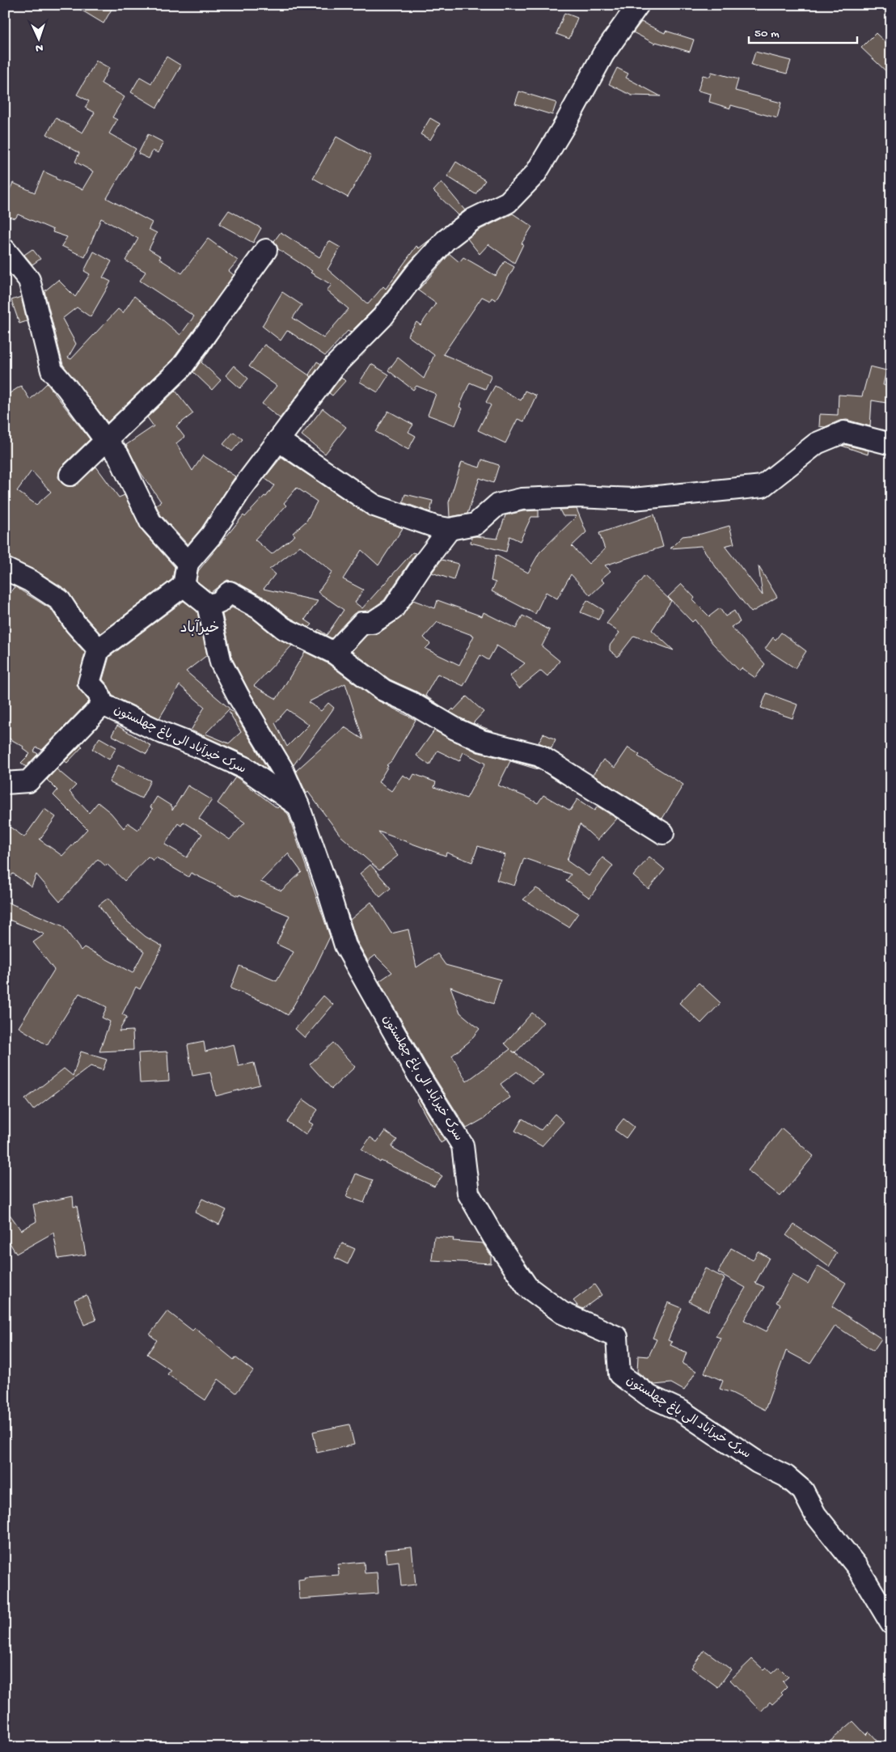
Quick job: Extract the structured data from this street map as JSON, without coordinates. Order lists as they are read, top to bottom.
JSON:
{
  "streets": {
    "street": ["سرک خیرآباد الی باغ چهلستون"]
  },
  "districts": ["خیرآباد"],
  "scale_bar": "50 m",
  "north": "bottom"
}
